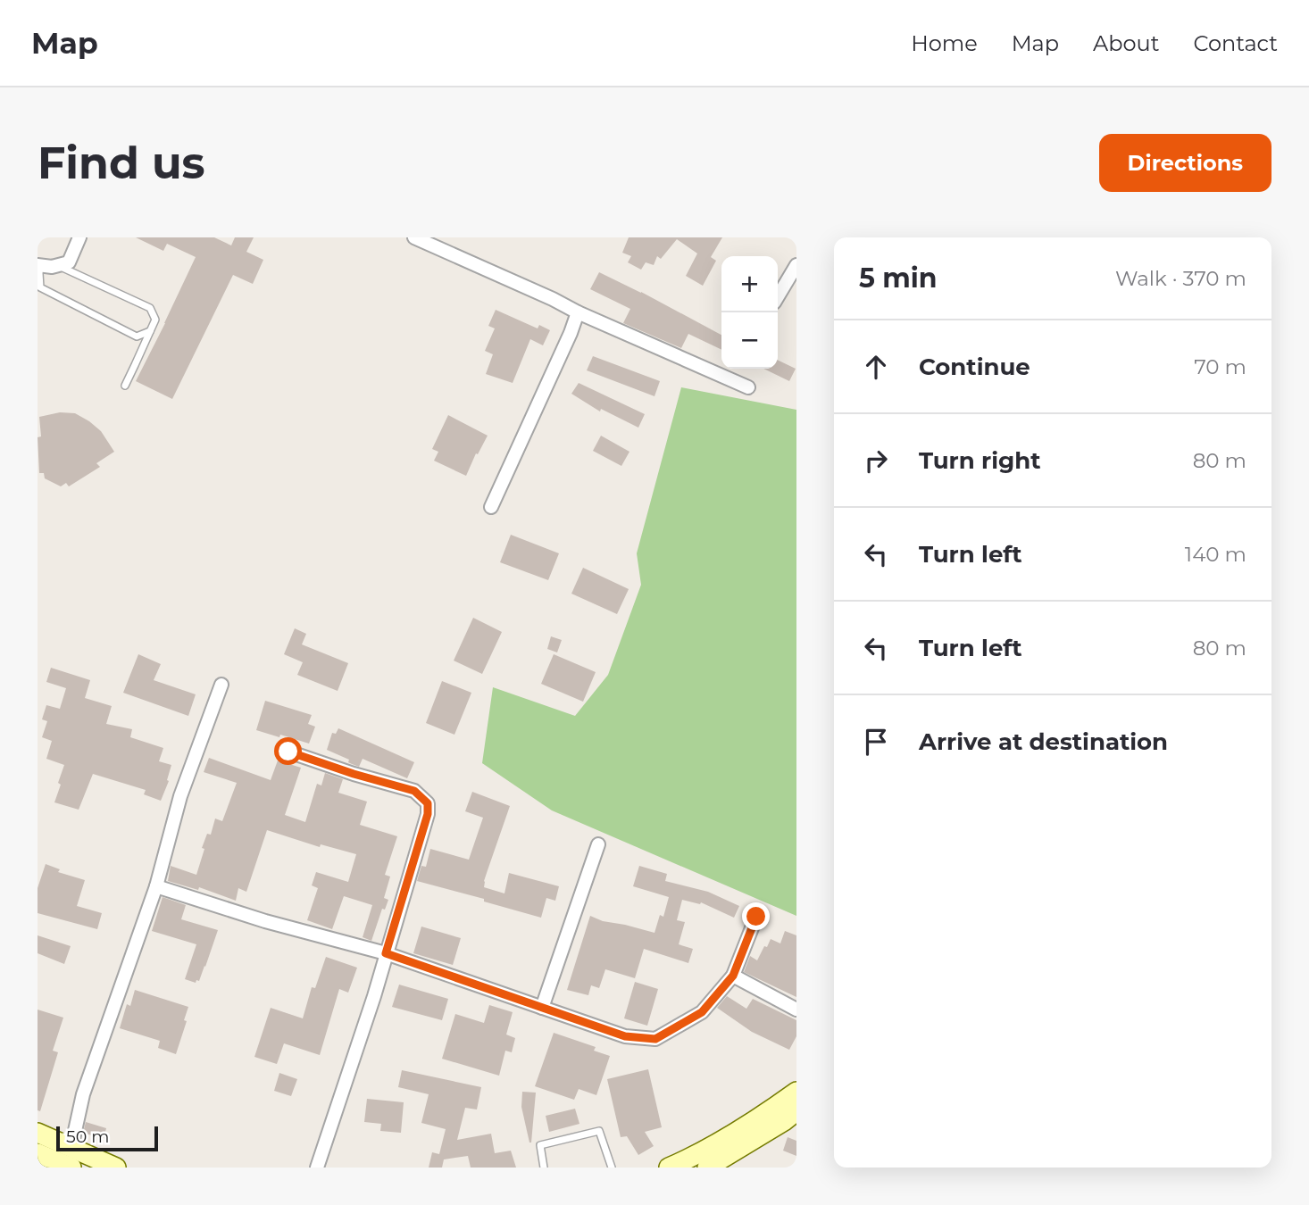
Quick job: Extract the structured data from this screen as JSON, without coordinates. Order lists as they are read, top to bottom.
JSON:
{
  "scale_bar": "50 m",
  "page": {
    "header": "Map",
    "nav": [
      "Home",
      "Map",
      "About",
      "Contact"
    ],
    "buttons": "Directions",
    "title": "Find us",
    "heading": ["5 min", "Walk · 370 m"],
    "map_buttons": ["+", "−"],
    "list": [
      ["Continue", "70 m"],
      ["Turn right", "80 m"],
      ["Turn left", "140 m"],
      ["Turn left", "80 m"],
      "Arrive at destination"
    ],
    "scale": "50 m"
  }
}
